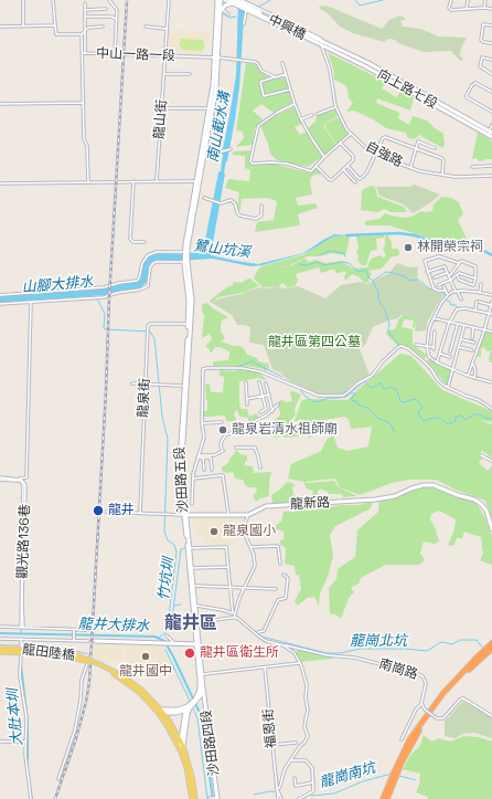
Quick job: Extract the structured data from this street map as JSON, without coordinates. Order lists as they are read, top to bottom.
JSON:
{
  "streets": {
    "main road": ["龍田陸橋"],
    "street": [
      "中興橋",
      "中山一路一段",
      "向上路七段",
      "龍山街",
      "自強路",
      "龍泉街",
      "沙田路五段",
      "龍新路",
      "觀光路136巷",
      "南崗路",
      "福恩街",
      "沙田路四段"
    ]
  },
  "crossings": [
    ["中興橋", "向上路七段"],
    ["中興橋", "自強路"],
    ["中山一路一段", "龍山街"],
    ["向上路七段", "自強路"],
    ["龍泉街", "龍新路"],
    ["沙田路五段", "龍新路"],
    ["沙田路五段", "沙田路四段"]
  ],
  "districts": ["龍井區"],
  "water": [
    "南山截水溝",
    "鷺山坑溪",
    "山腳大排水",
    "竹坑圳",
    "龍井大排水",
    "龍崗北坑",
    "大肚本圳",
    "龍崗南坑"
  ],
  "parks": ["龍井區第四公墓"],
  "places": [
    "林開榮宗祠",
    "龍泉岩清水祖師廟",
    "龍井",
    "龍泉國小",
    "龍井區衛生所",
    "龍井國中"
  ]
}
